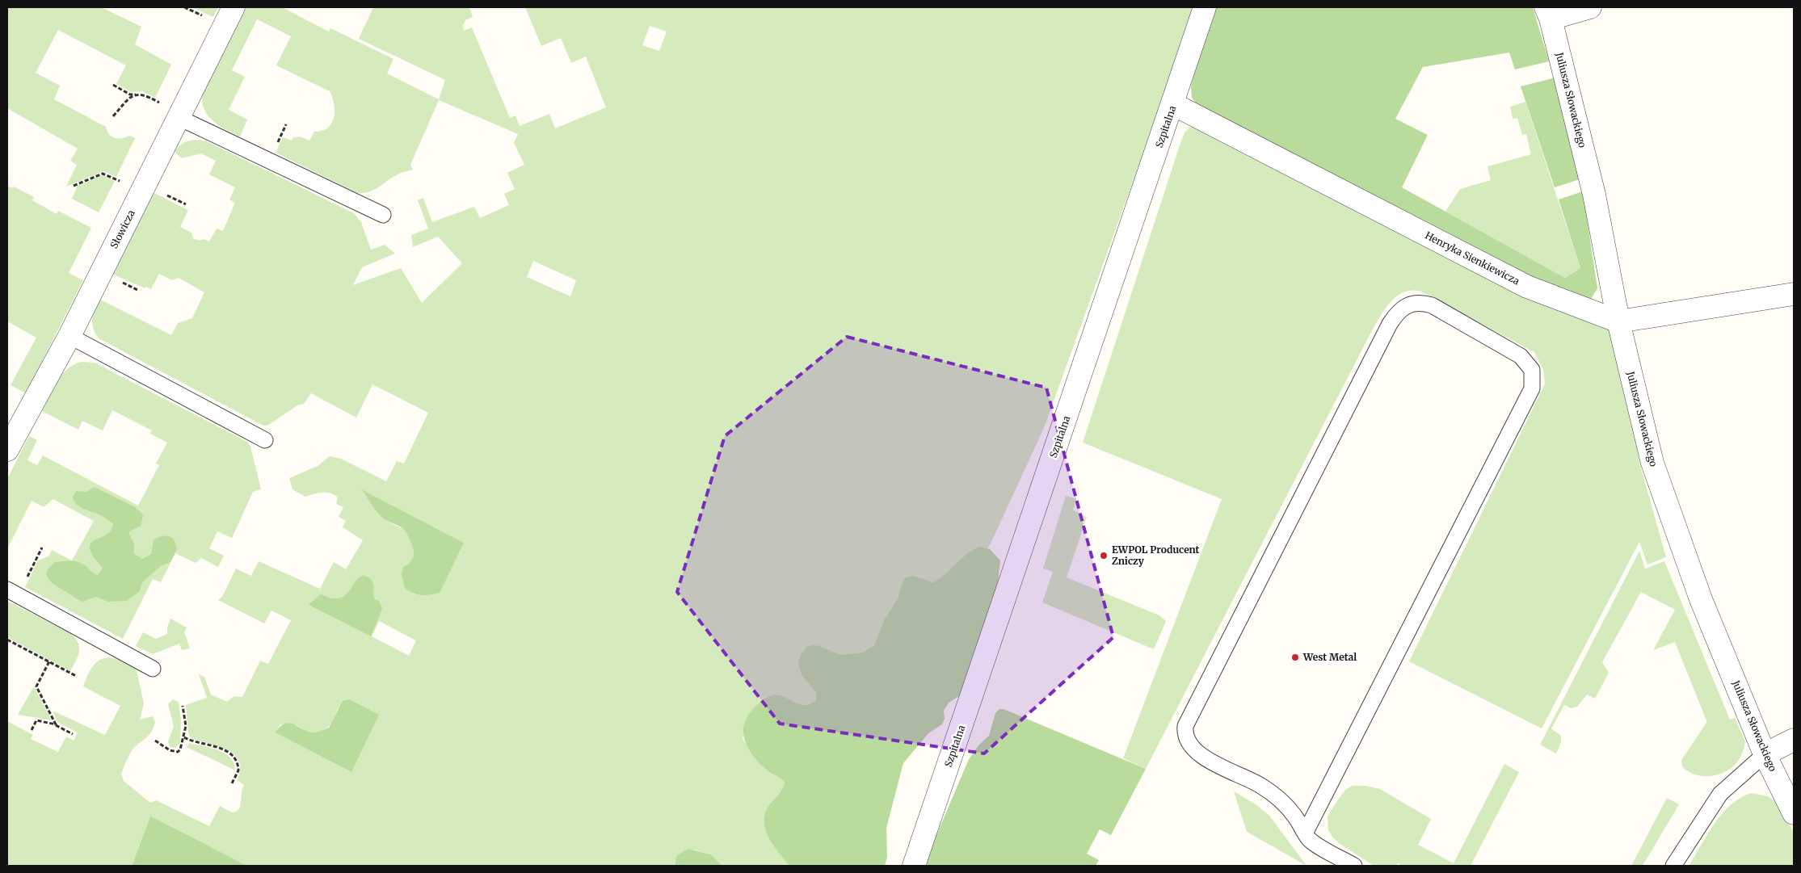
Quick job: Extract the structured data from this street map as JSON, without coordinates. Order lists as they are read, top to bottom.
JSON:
{
  "streets": {
    "street": [
      "Juliusza Słowackiego",
      "Szpitalna",
      "Słowicza",
      "Henryka Sienkiewicza"
    ]
  },
  "crossings": [
    ["Juliusza Słowackiego", "Henryka Sienkiewicza"],
    ["Szpitalna", "Henryka Sienkiewicza"]
  ],
  "places": ["EWPOL Producent Zniczy", "West Metal"]
}
